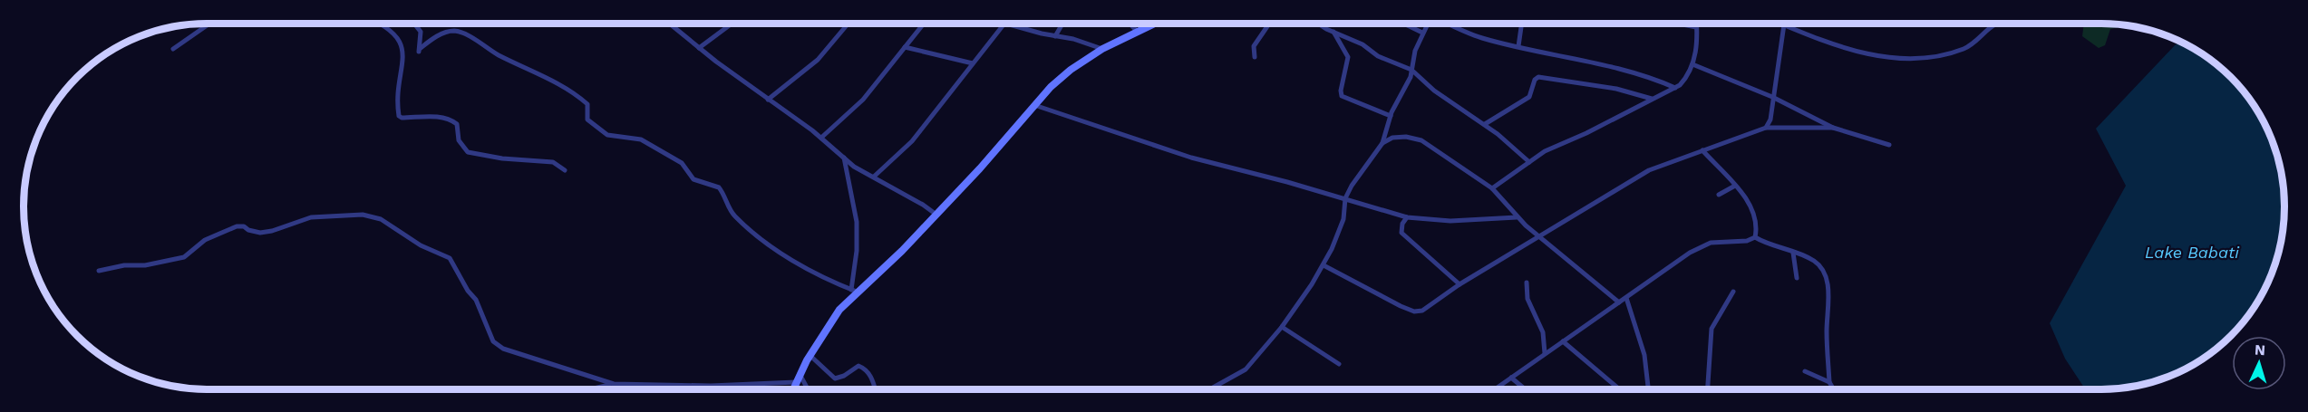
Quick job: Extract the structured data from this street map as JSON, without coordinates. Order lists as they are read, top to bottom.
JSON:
{
  "water": ["Lake Babati"],
  "north": "top"
}
